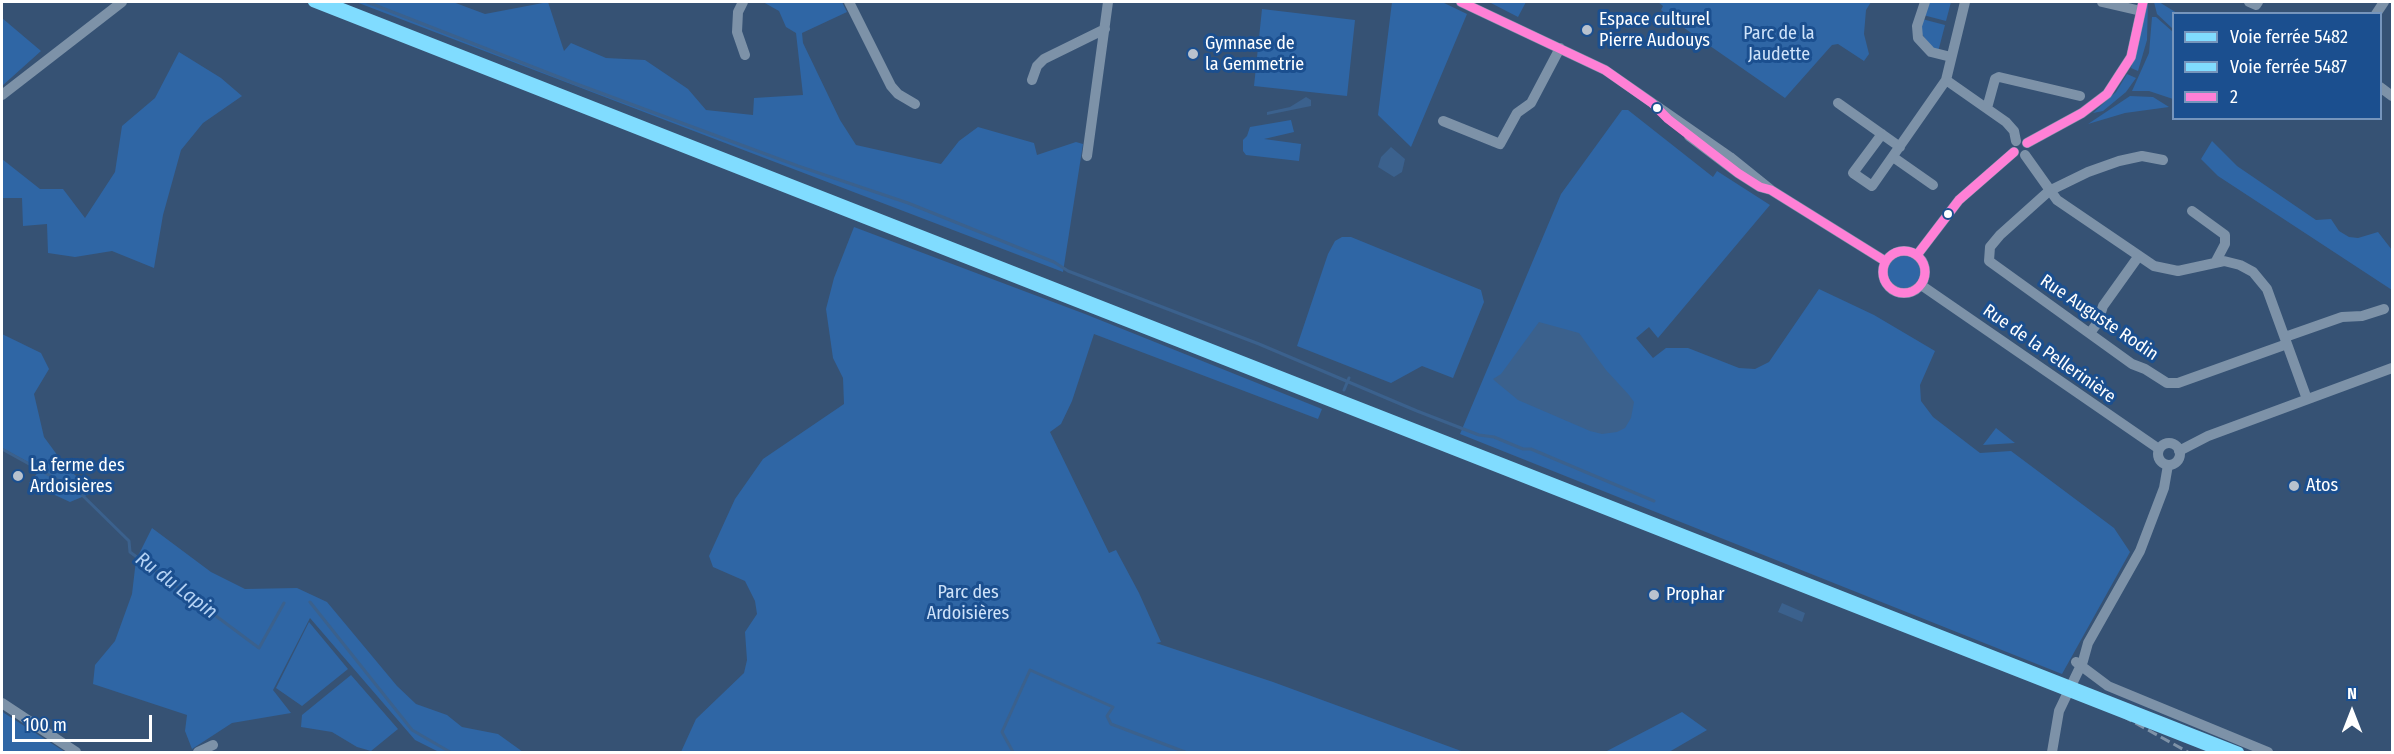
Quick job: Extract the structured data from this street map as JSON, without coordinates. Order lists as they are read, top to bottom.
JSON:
{
  "streets": {
    "street": ["Rue Auguste Rodin", "Rue de la Pellerinière"]
  },
  "water": ["Ru du Lapin"],
  "parks": ["Parc de la Jaudette", "Parc des Ardoisières"],
  "places": [
    "Espace culturel Pierre Audouys",
    "Gymnase de la Gemmetrie",
    "La ferme des Ardoisières",
    "Atos",
    "Prophar"
  ],
  "lines": ["rail line 5482", "rail line 5487", "transit line 2"],
  "legend": ["Voie ferrée 5482", "Voie ferrée 5487", "2"],
  "scale_bar": "100 m",
  "north": "top"
}
